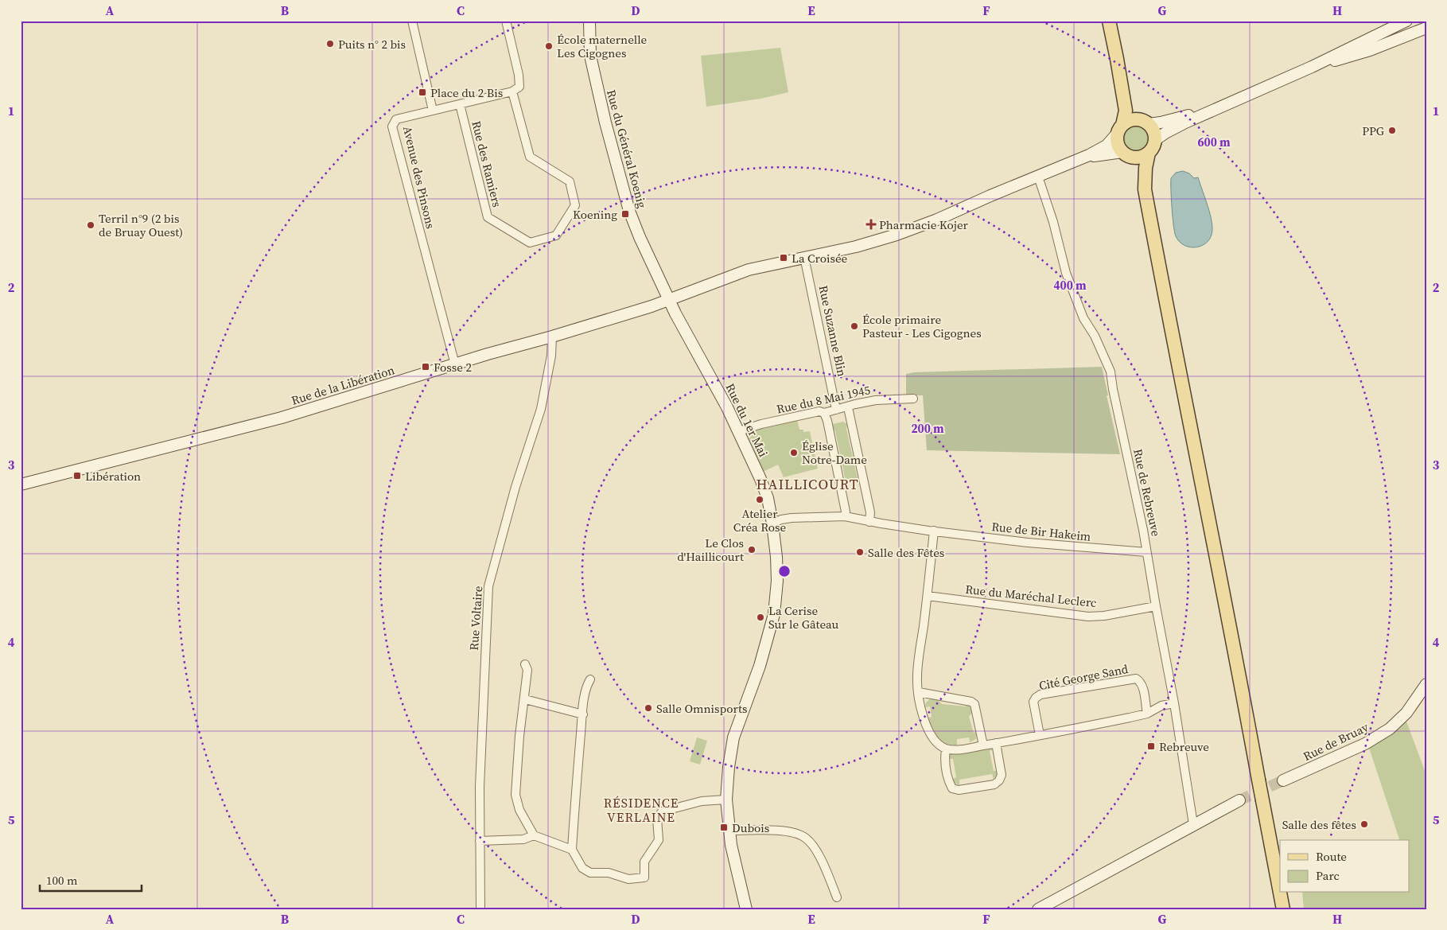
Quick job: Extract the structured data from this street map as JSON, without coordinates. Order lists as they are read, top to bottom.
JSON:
{
  "streets": {
    "main road": [
      "Rue du Général Koenig",
      "Rue de la Libération",
      "Rue du 1er Mai",
      "Rue de Bruay"
    ],
    "street": [
      "Rue des Ramiers",
      "Avenue des Pinsons",
      "Rue Suzanne Blin",
      "Rue du 8 Mai 1945",
      "Rue de Rebreuve",
      "Rue de Bir Hakeim",
      "Rue du Maréchal Leclerc",
      "Rue Voltaire",
      "Cité George Sand"
    ]
  },
  "crossings": [
    ["Rue du Général Koenig", "Rue de la Libération"],
    ["Rue du Général Koenig", "Rue du 1er Mai"],
    ["Rue des Ramiers", "Avenue des Pinsons"],
    ["Avenue des Pinsons", "Rue de la Libération"],
    ["Rue Suzanne Blin", "Rue de la Libération"],
    ["Rue Suzanne Blin", "Rue du 8 Mai 1945"],
    ["Rue de la Libération", "Rue du 1er Mai"],
    ["Rue de la Libération", "Rue de Rebreuve"],
    ["Rue de la Libération", "Rue Voltaire"],
    ["Rue du 8 Mai 1945", "Rue du 1er Mai"],
    ["Rue du 1er Mai", "Rue de Bir Hakeim"],
    ["Rue de Rebreuve", "Rue de Bir Hakeim"],
    ["Rue de Rebreuve", "Rue du Maréchal Leclerc"]
  ],
  "districts": ["HAILLICOURT", "RÉSIDENCE VERLAINE"],
  "places": {
    "other": [
      "Puits n° 2 bis",
      "École maternelle Les Cigognes",
      "PPG",
      "Terril n°9 (2 bis de Bruay Ouest)",
      "École primaire Pasteur - Les Cigognes",
      "Église Notre-Dame",
      "Atelier Créa Rose",
      "Le Clos d'Haillicourt",
      "Salle des Fêtes",
      "La Cerise Sur le Gâteau",
      "Salle Omnisports",
      "Salle des fêtes"
    ],
    "transit": [
      "Place du 2 Bis",
      "Koening",
      "La Croisée",
      "Fosse 2",
      "Libération",
      "Rebreuve",
      "Dubois"
    ],
    "health": ["Pharmacie Kojer"]
  },
  "legend": ["Route", "Parc"],
  "scale_bar": "100 m",
  "grid": {
    "columns": [
      "A",
      "B",
      "C",
      "D",
      "E",
      "F",
      "G",
      "H"
    ],
    "rows": [
      "1",
      "2",
      "3",
      "4",
      "5"
    ]
  },
  "rings": ["600 m", "400 m", "200 m"]
}
